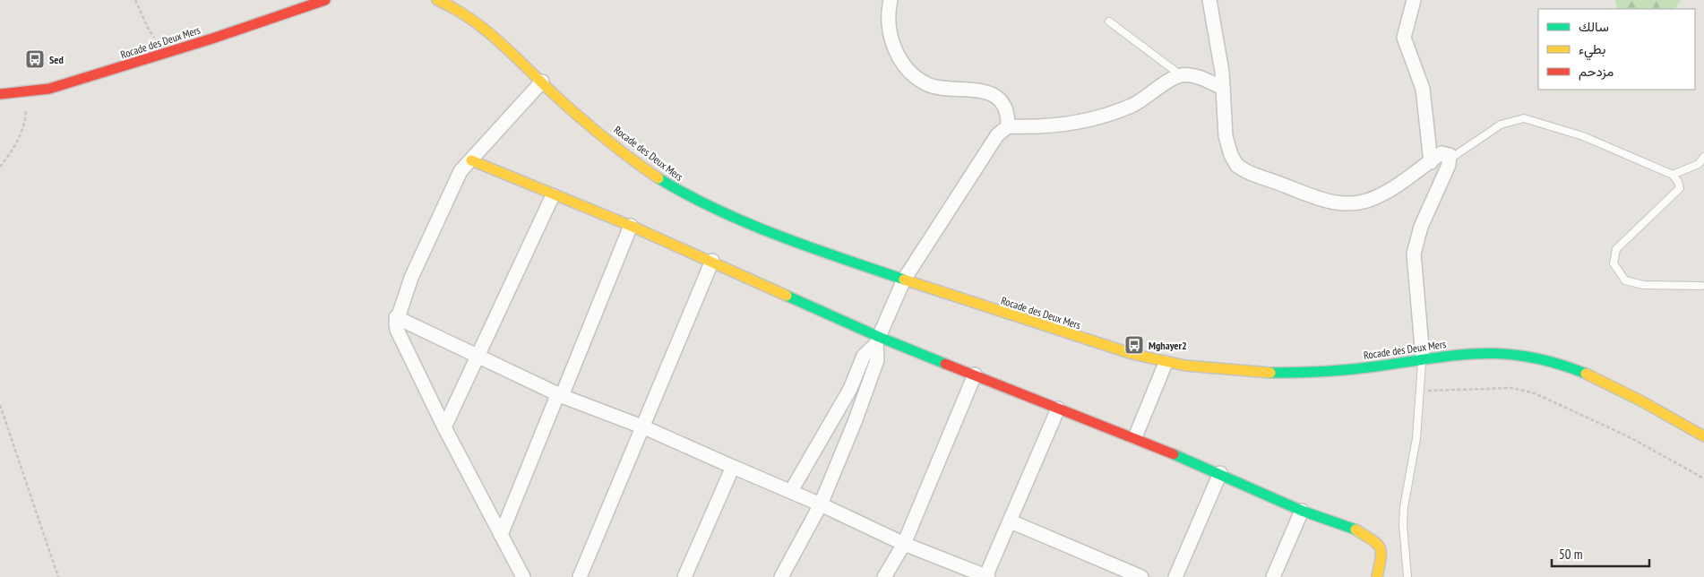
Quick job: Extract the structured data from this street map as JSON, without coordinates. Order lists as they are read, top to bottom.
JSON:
{
  "streets": {
    "main road": ["Rocade des Deux Mers"]
  },
  "places": {
    "bus stop": ["Sed", "Mghayer2"]
  },
  "legend": ["سالك", "بطيء", "مزدحم"],
  "scale_bar": "50 m"
}
